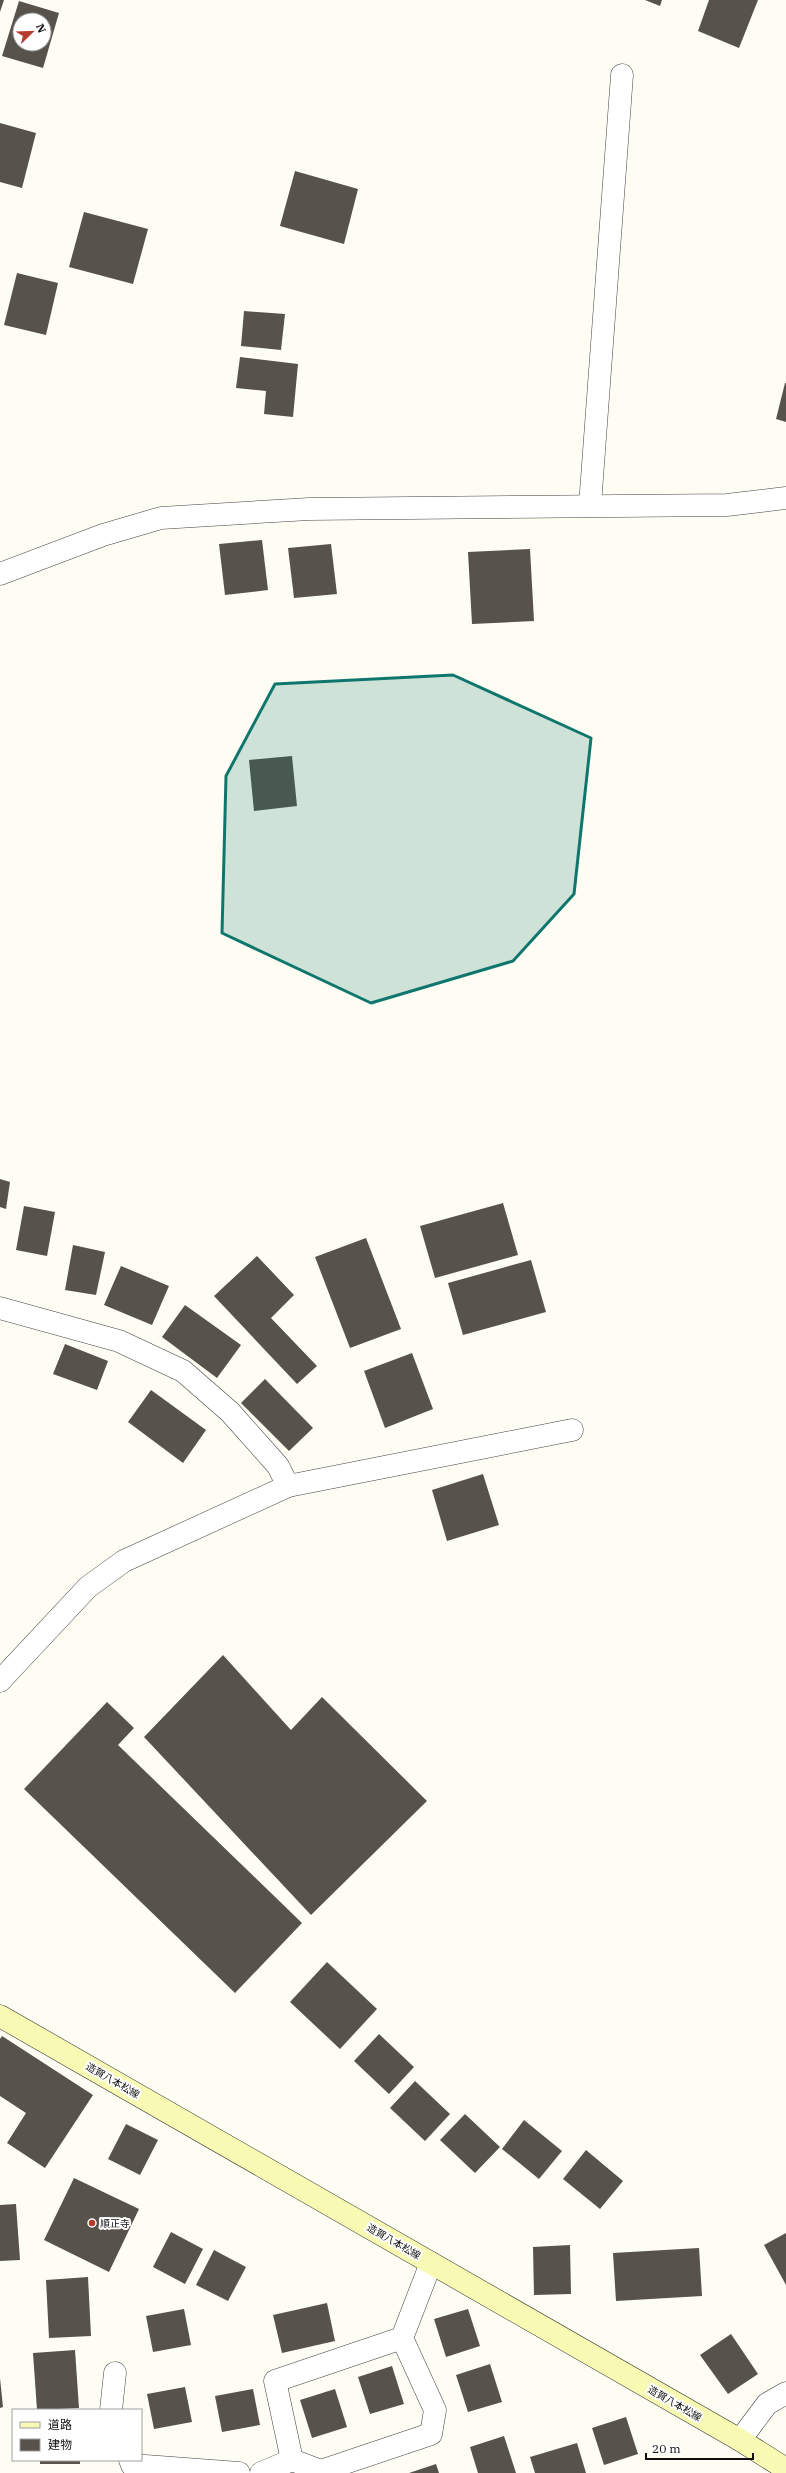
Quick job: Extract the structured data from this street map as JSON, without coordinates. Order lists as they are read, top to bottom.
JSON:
{
  "streets": {
    "main road": ["造賀八本松線"]
  },
  "places": ["順正寺"],
  "legend": ["道路", "建物"],
  "scale_bar": "20 m",
  "north": "top right"
}
